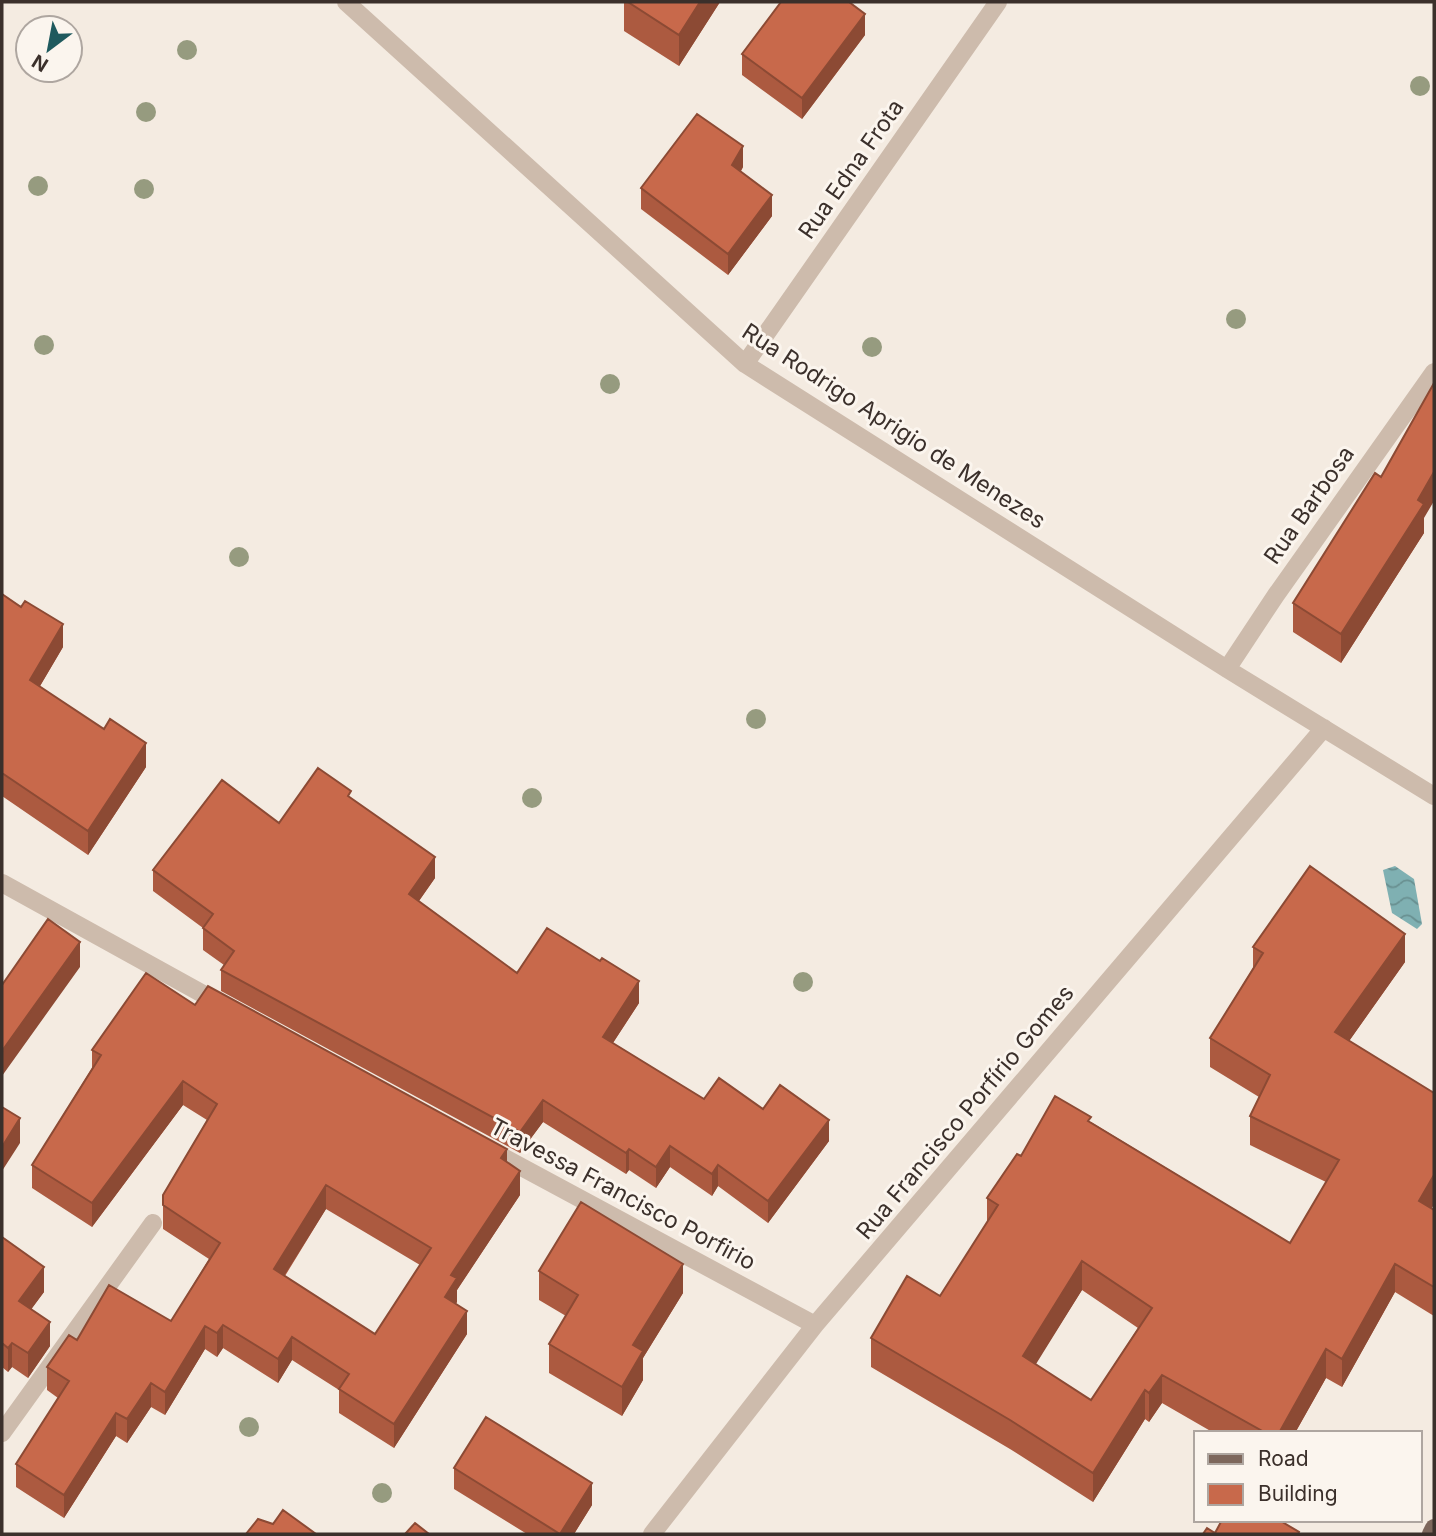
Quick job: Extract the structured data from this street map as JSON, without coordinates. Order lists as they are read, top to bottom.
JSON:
{
  "streets": {
    "street": [
      "Rua Edna Frota",
      "Rua Rodrigo Aprigio de Menezes",
      "Rua Barbosa",
      "Rua Francisco Porfírio Gomes",
      "Travessa Francisco Porfirio"
    ]
  },
  "crossings": [
    ["Rua Edna Frota", "Rua Rodrigo Aprigio de Menezes"],
    ["Rua Rodrigo Aprigio de Menezes", "Rua Barbosa"],
    ["Rua Rodrigo Aprigio de Menezes", "Rua Francisco Porfírio Gomes"],
    ["Rua Francisco Porfírio Gomes", "Travessa Francisco Porfirio"]
  ],
  "legend": ["Road", "Building"],
  "north": "bottom left"
}
